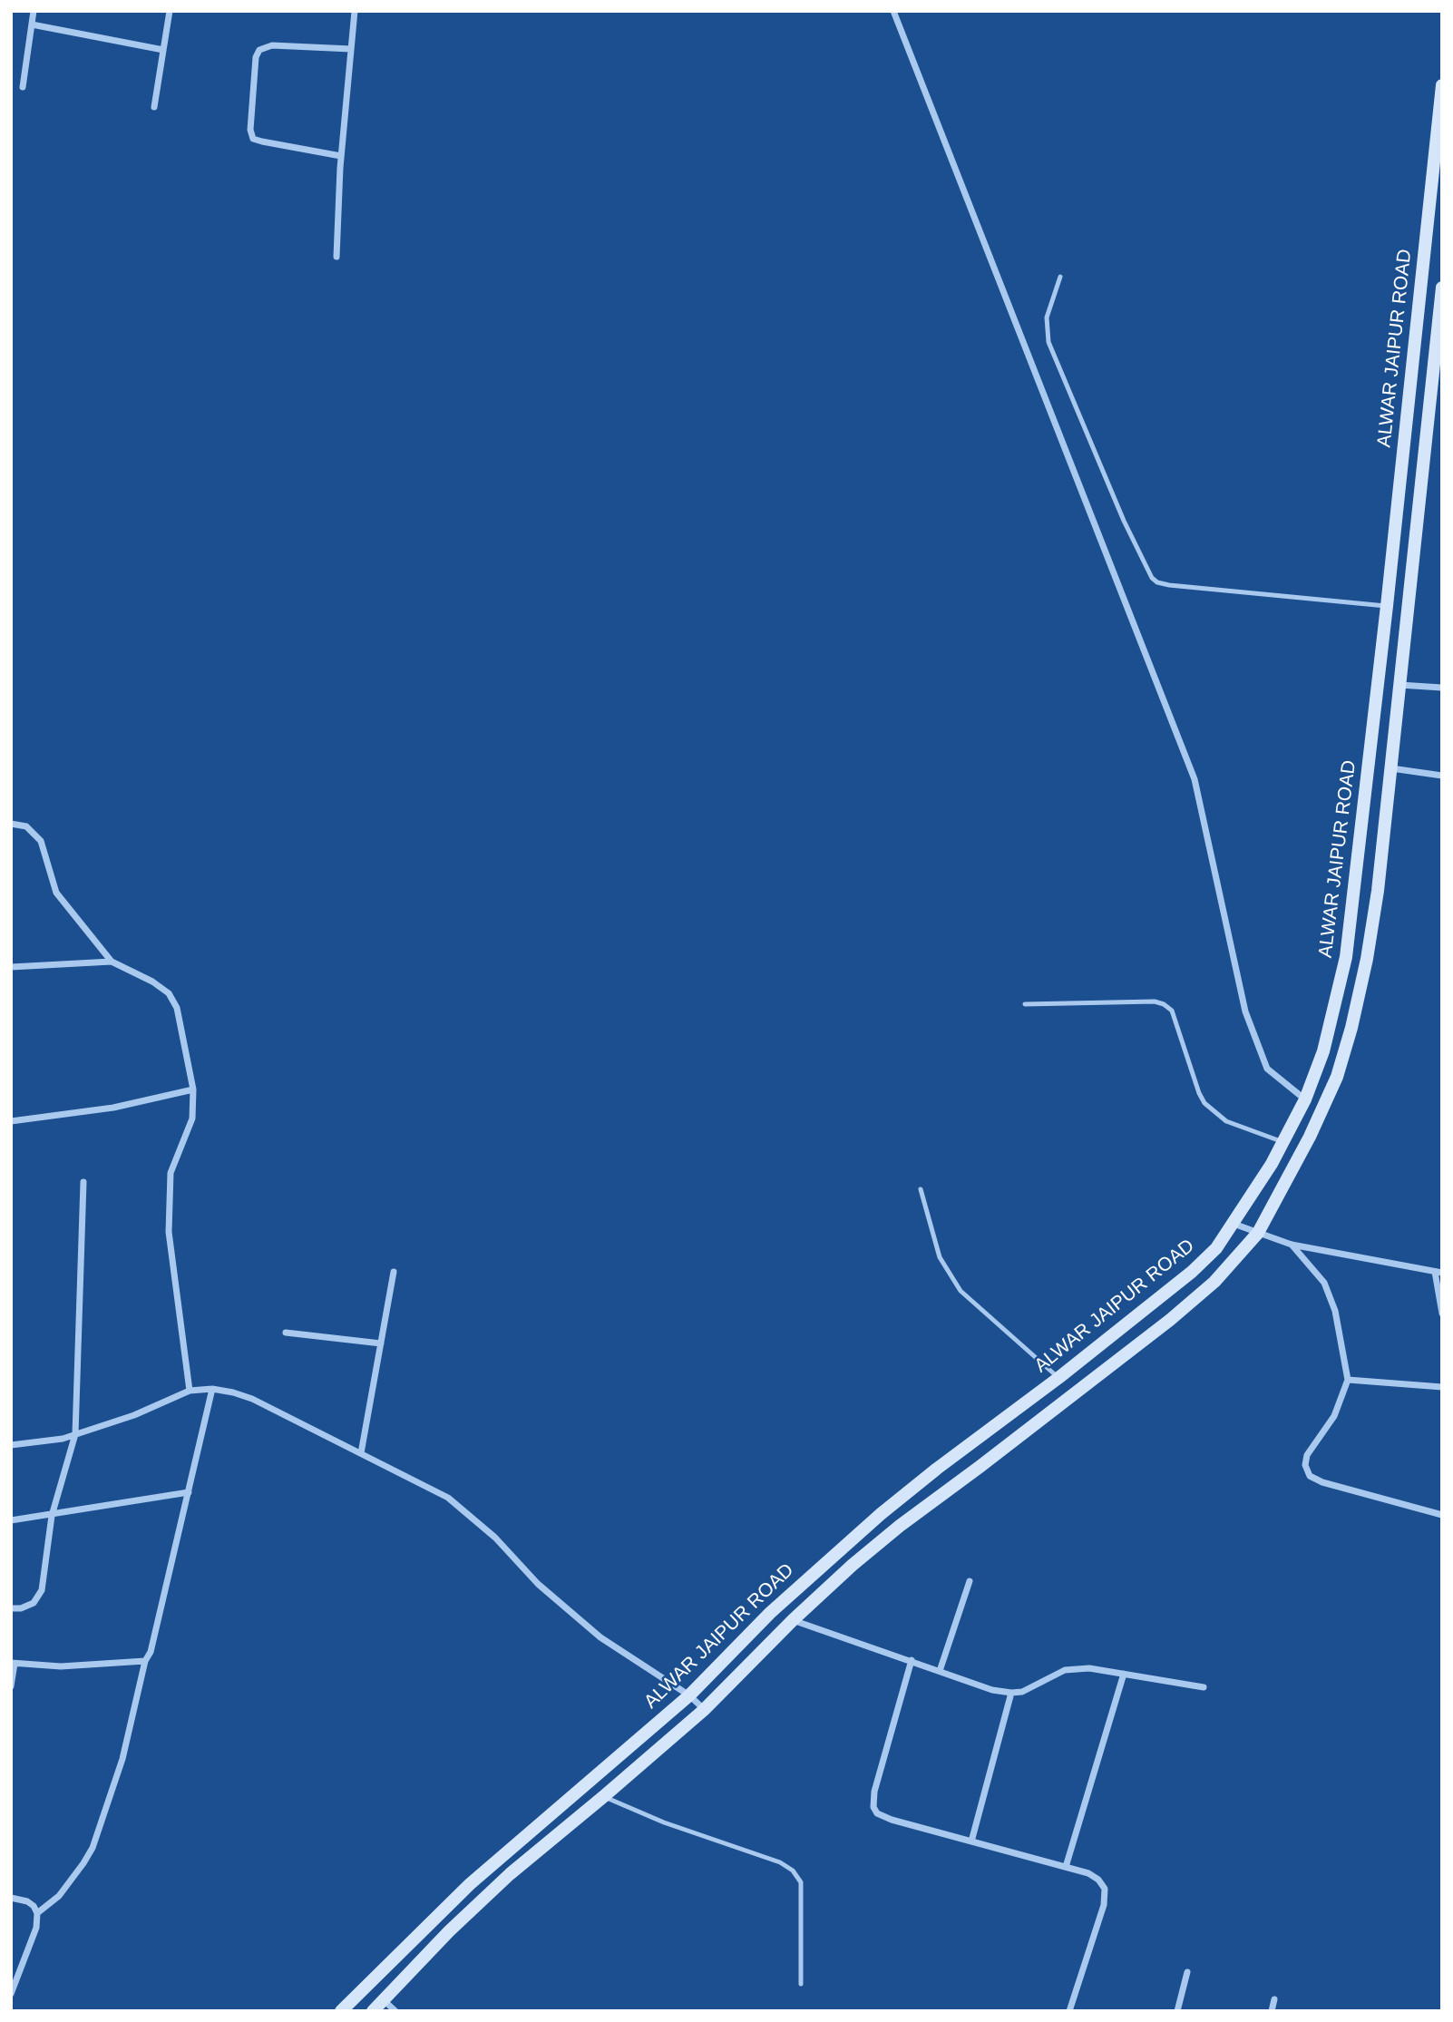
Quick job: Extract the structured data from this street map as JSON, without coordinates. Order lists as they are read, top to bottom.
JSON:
{
  "streets": {
    "main road": ["ALWAR JAIPUR ROAD"]
  }
}
